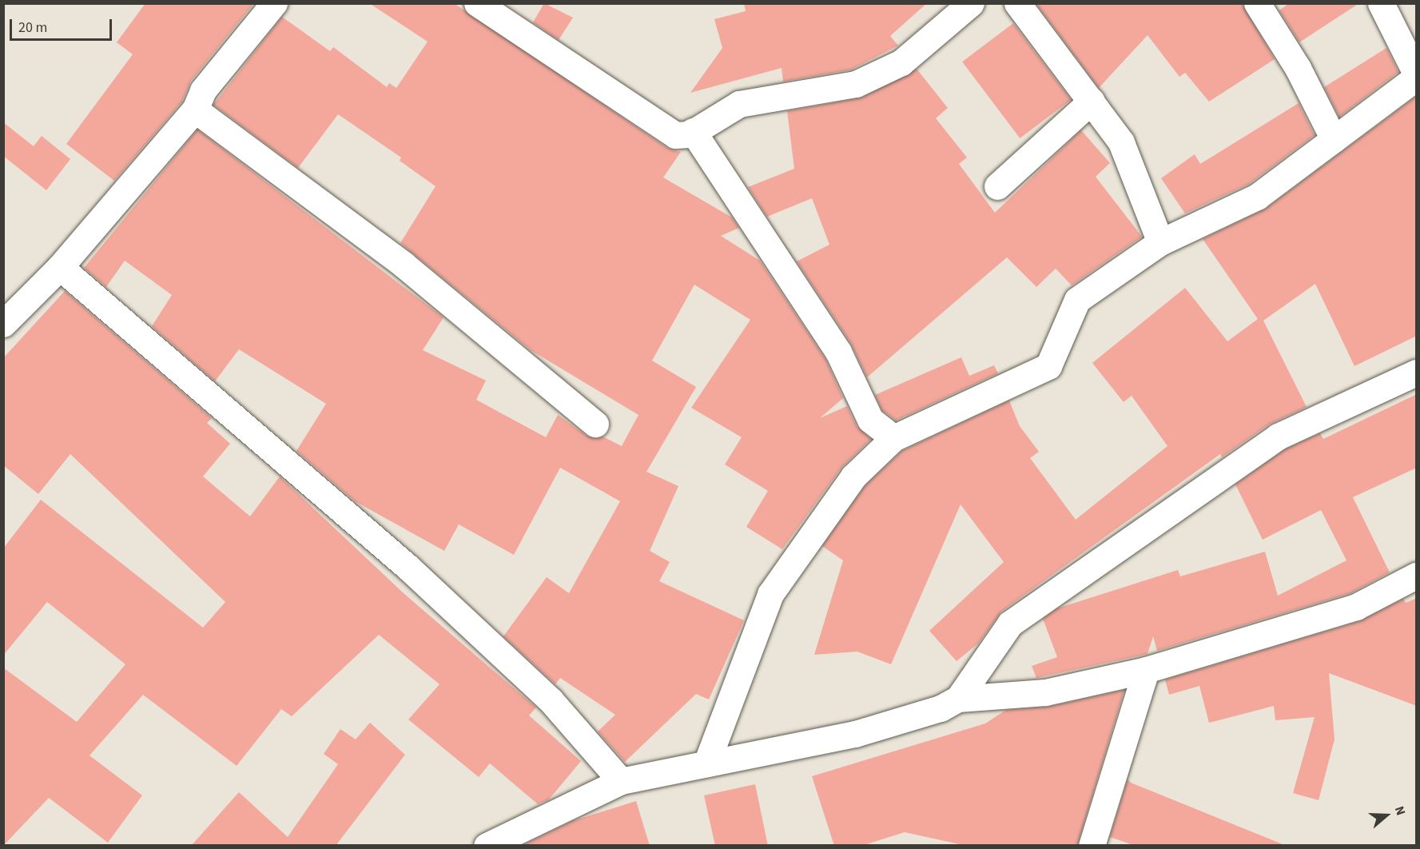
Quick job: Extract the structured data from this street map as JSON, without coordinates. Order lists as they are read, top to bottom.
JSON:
{
  "scale_bar": "20 m",
  "north": "right"
}
